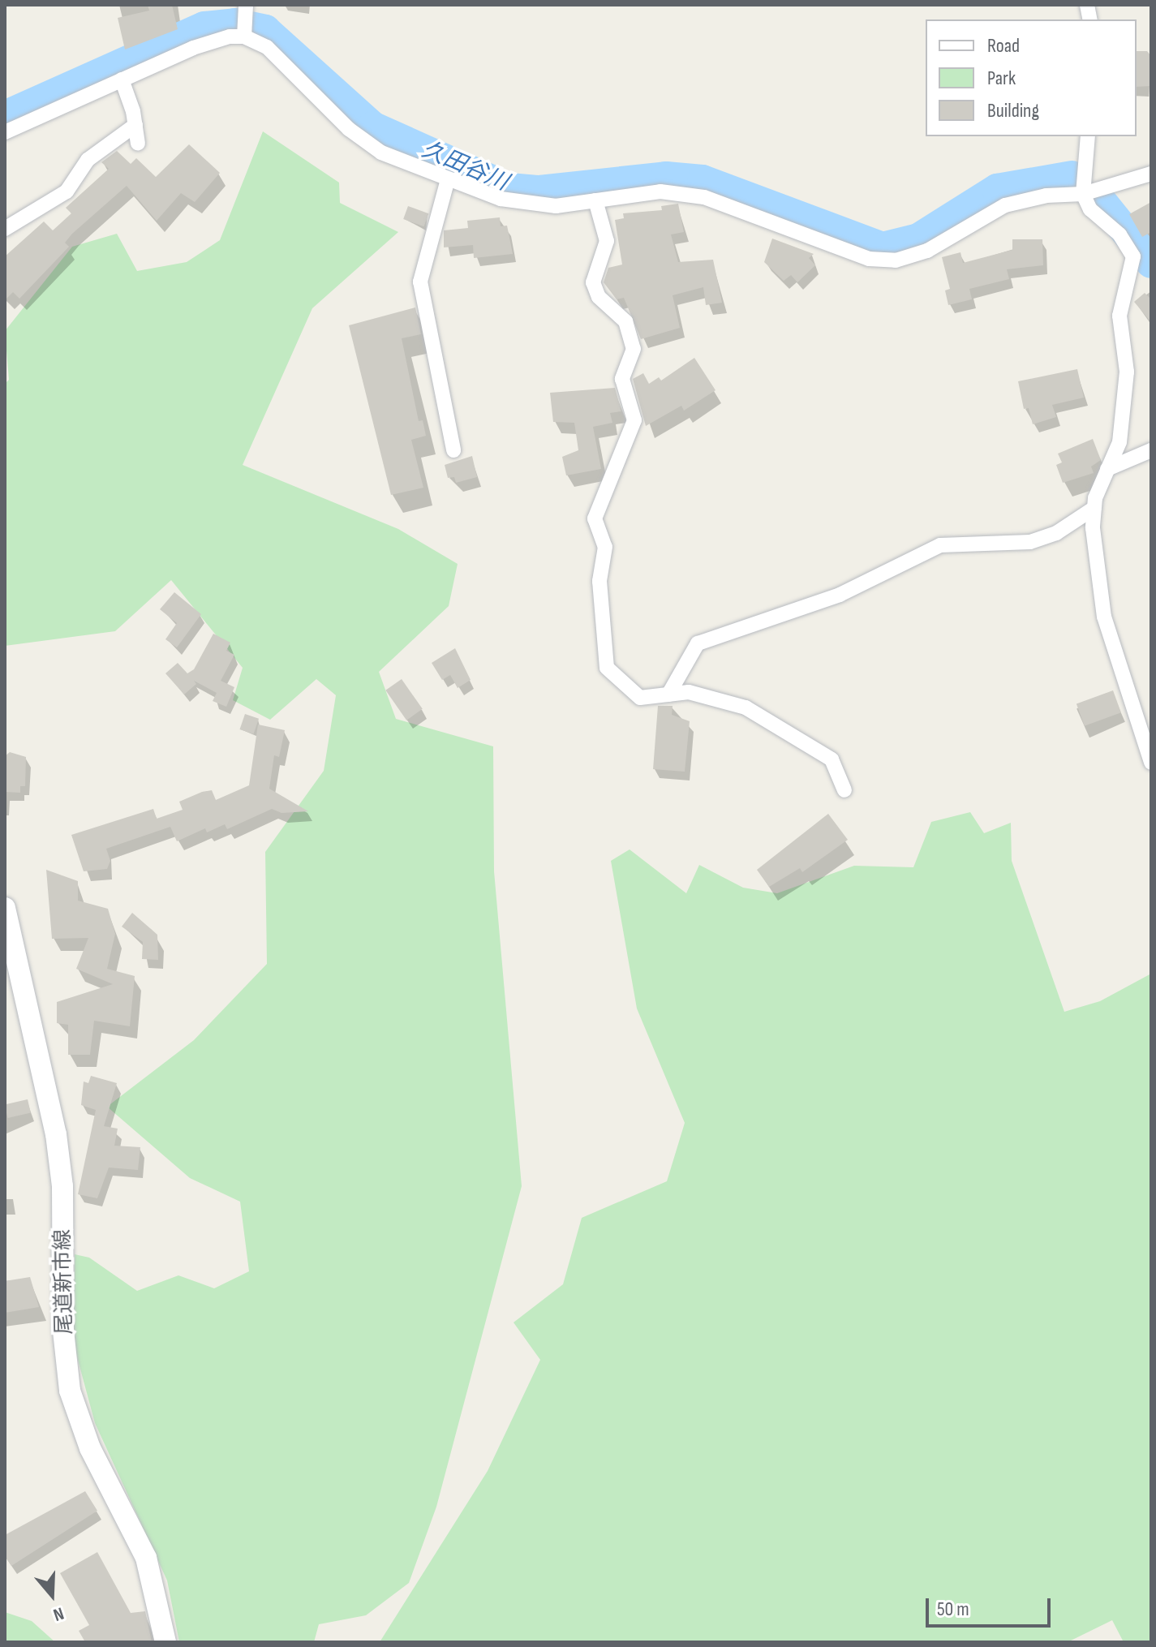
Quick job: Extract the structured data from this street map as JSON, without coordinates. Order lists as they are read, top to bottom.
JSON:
{
  "streets": {
    "main road": ["尾道新市線"]
  },
  "water": ["久田谷川"],
  "legend": ["Road", "Park", "Building"],
  "scale_bar": "50 m",
  "north": "bottom"
}
